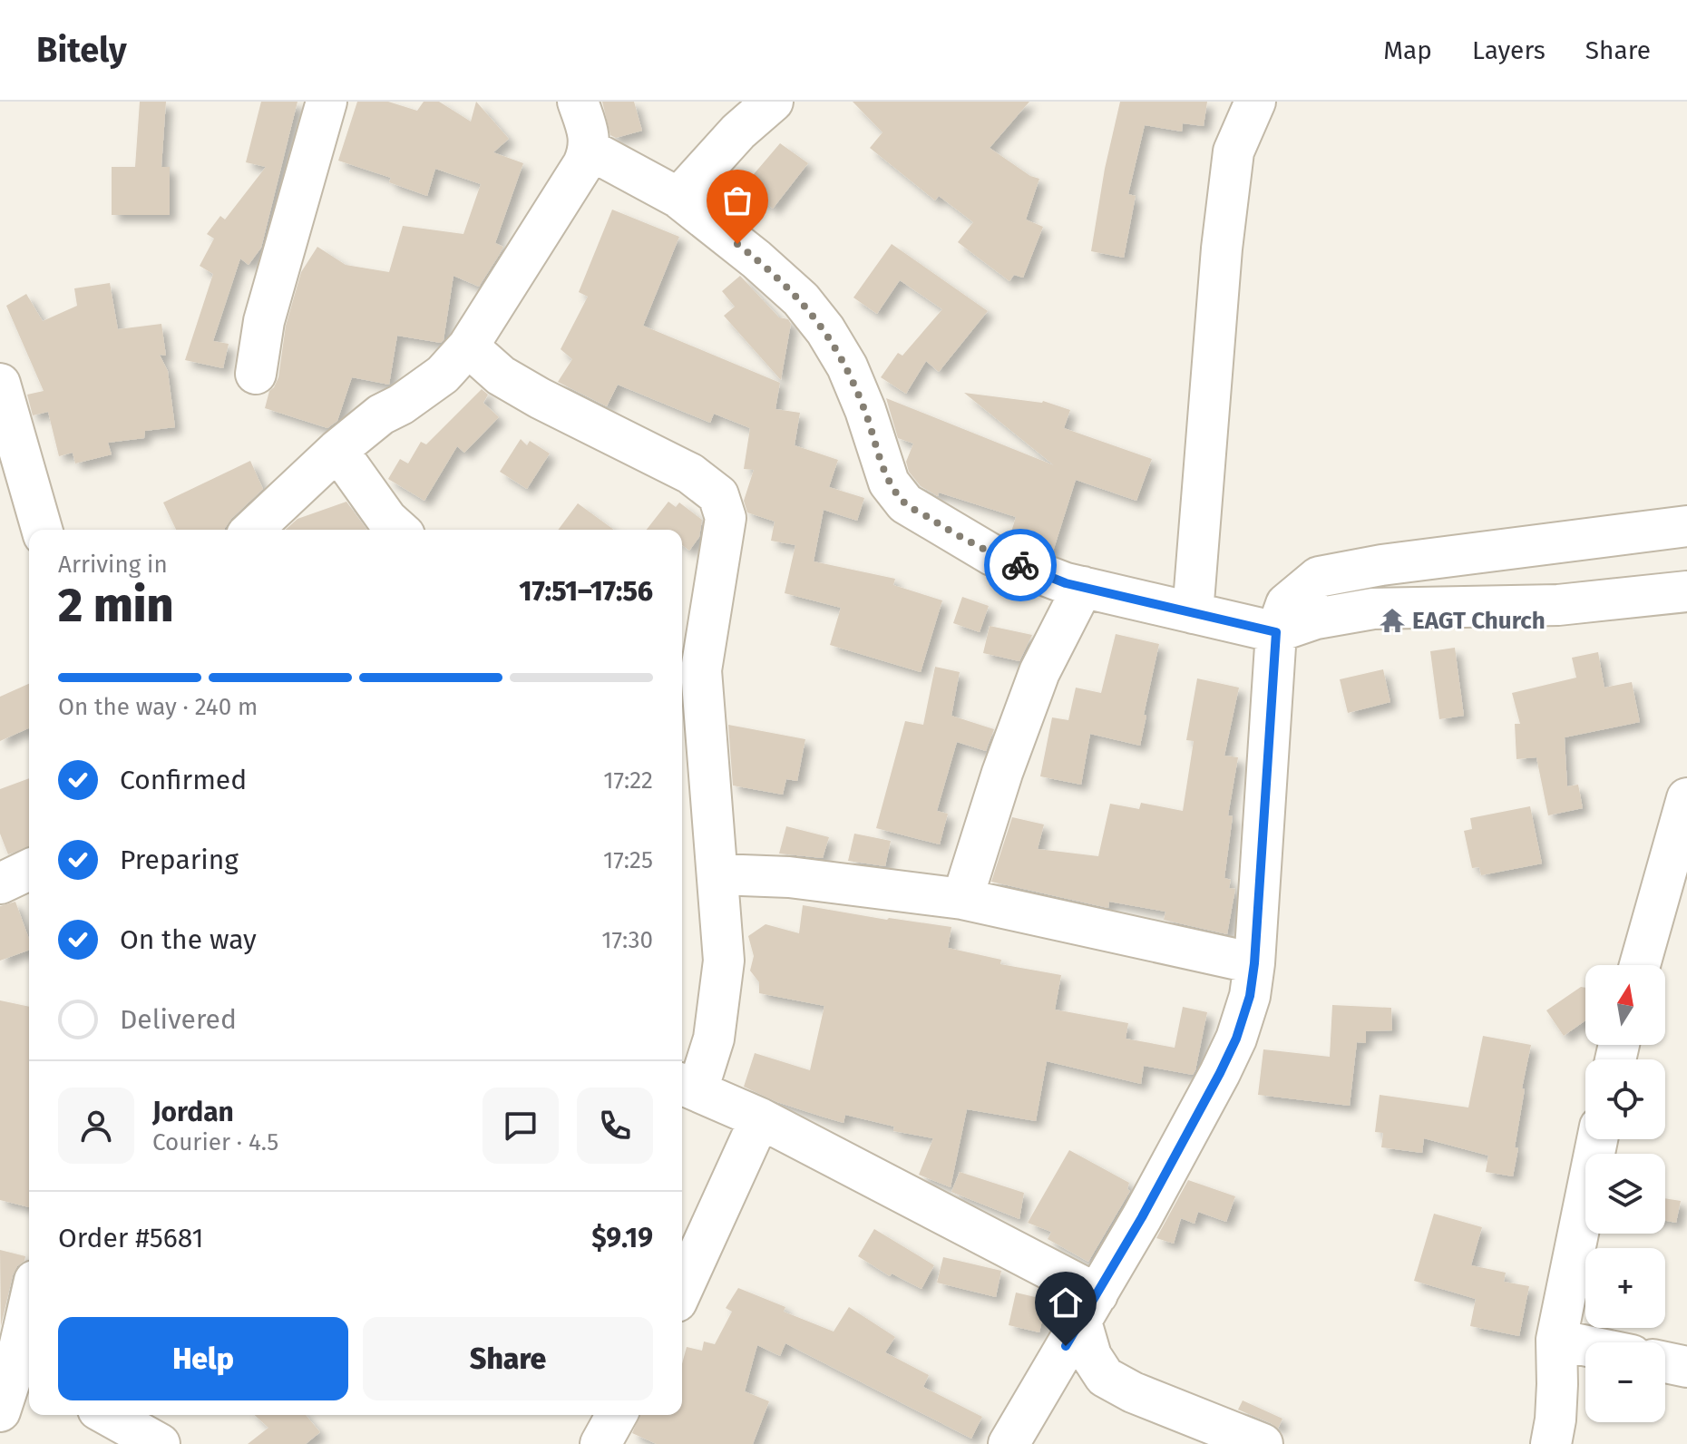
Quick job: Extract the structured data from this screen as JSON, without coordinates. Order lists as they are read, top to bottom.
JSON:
{
  "places": {
    "temple": ["EAGT Church"]
  },
  "north": "top",
  "page": {
    "header": "Bitely",
    "nav": ["Map", "Layers", "Share"],
    "heading": ["2 min", "Arriving in", "17:51–17:56"],
    "panel": [
      "Jordan",
      "Courier · 4.5",
      "Order #5681",
      "$9.19"
    ],
    "bar": "On the way · 240 m",
    "list": [
      ["Confirmed", "17:22"],
      ["Preparing", "17:25"],
      ["On the way", "17:30"],
      "Delivered"
    ],
    "map_buttons": ["+", "−"],
    "buttons": ["Help", "Share"]
  }
}
